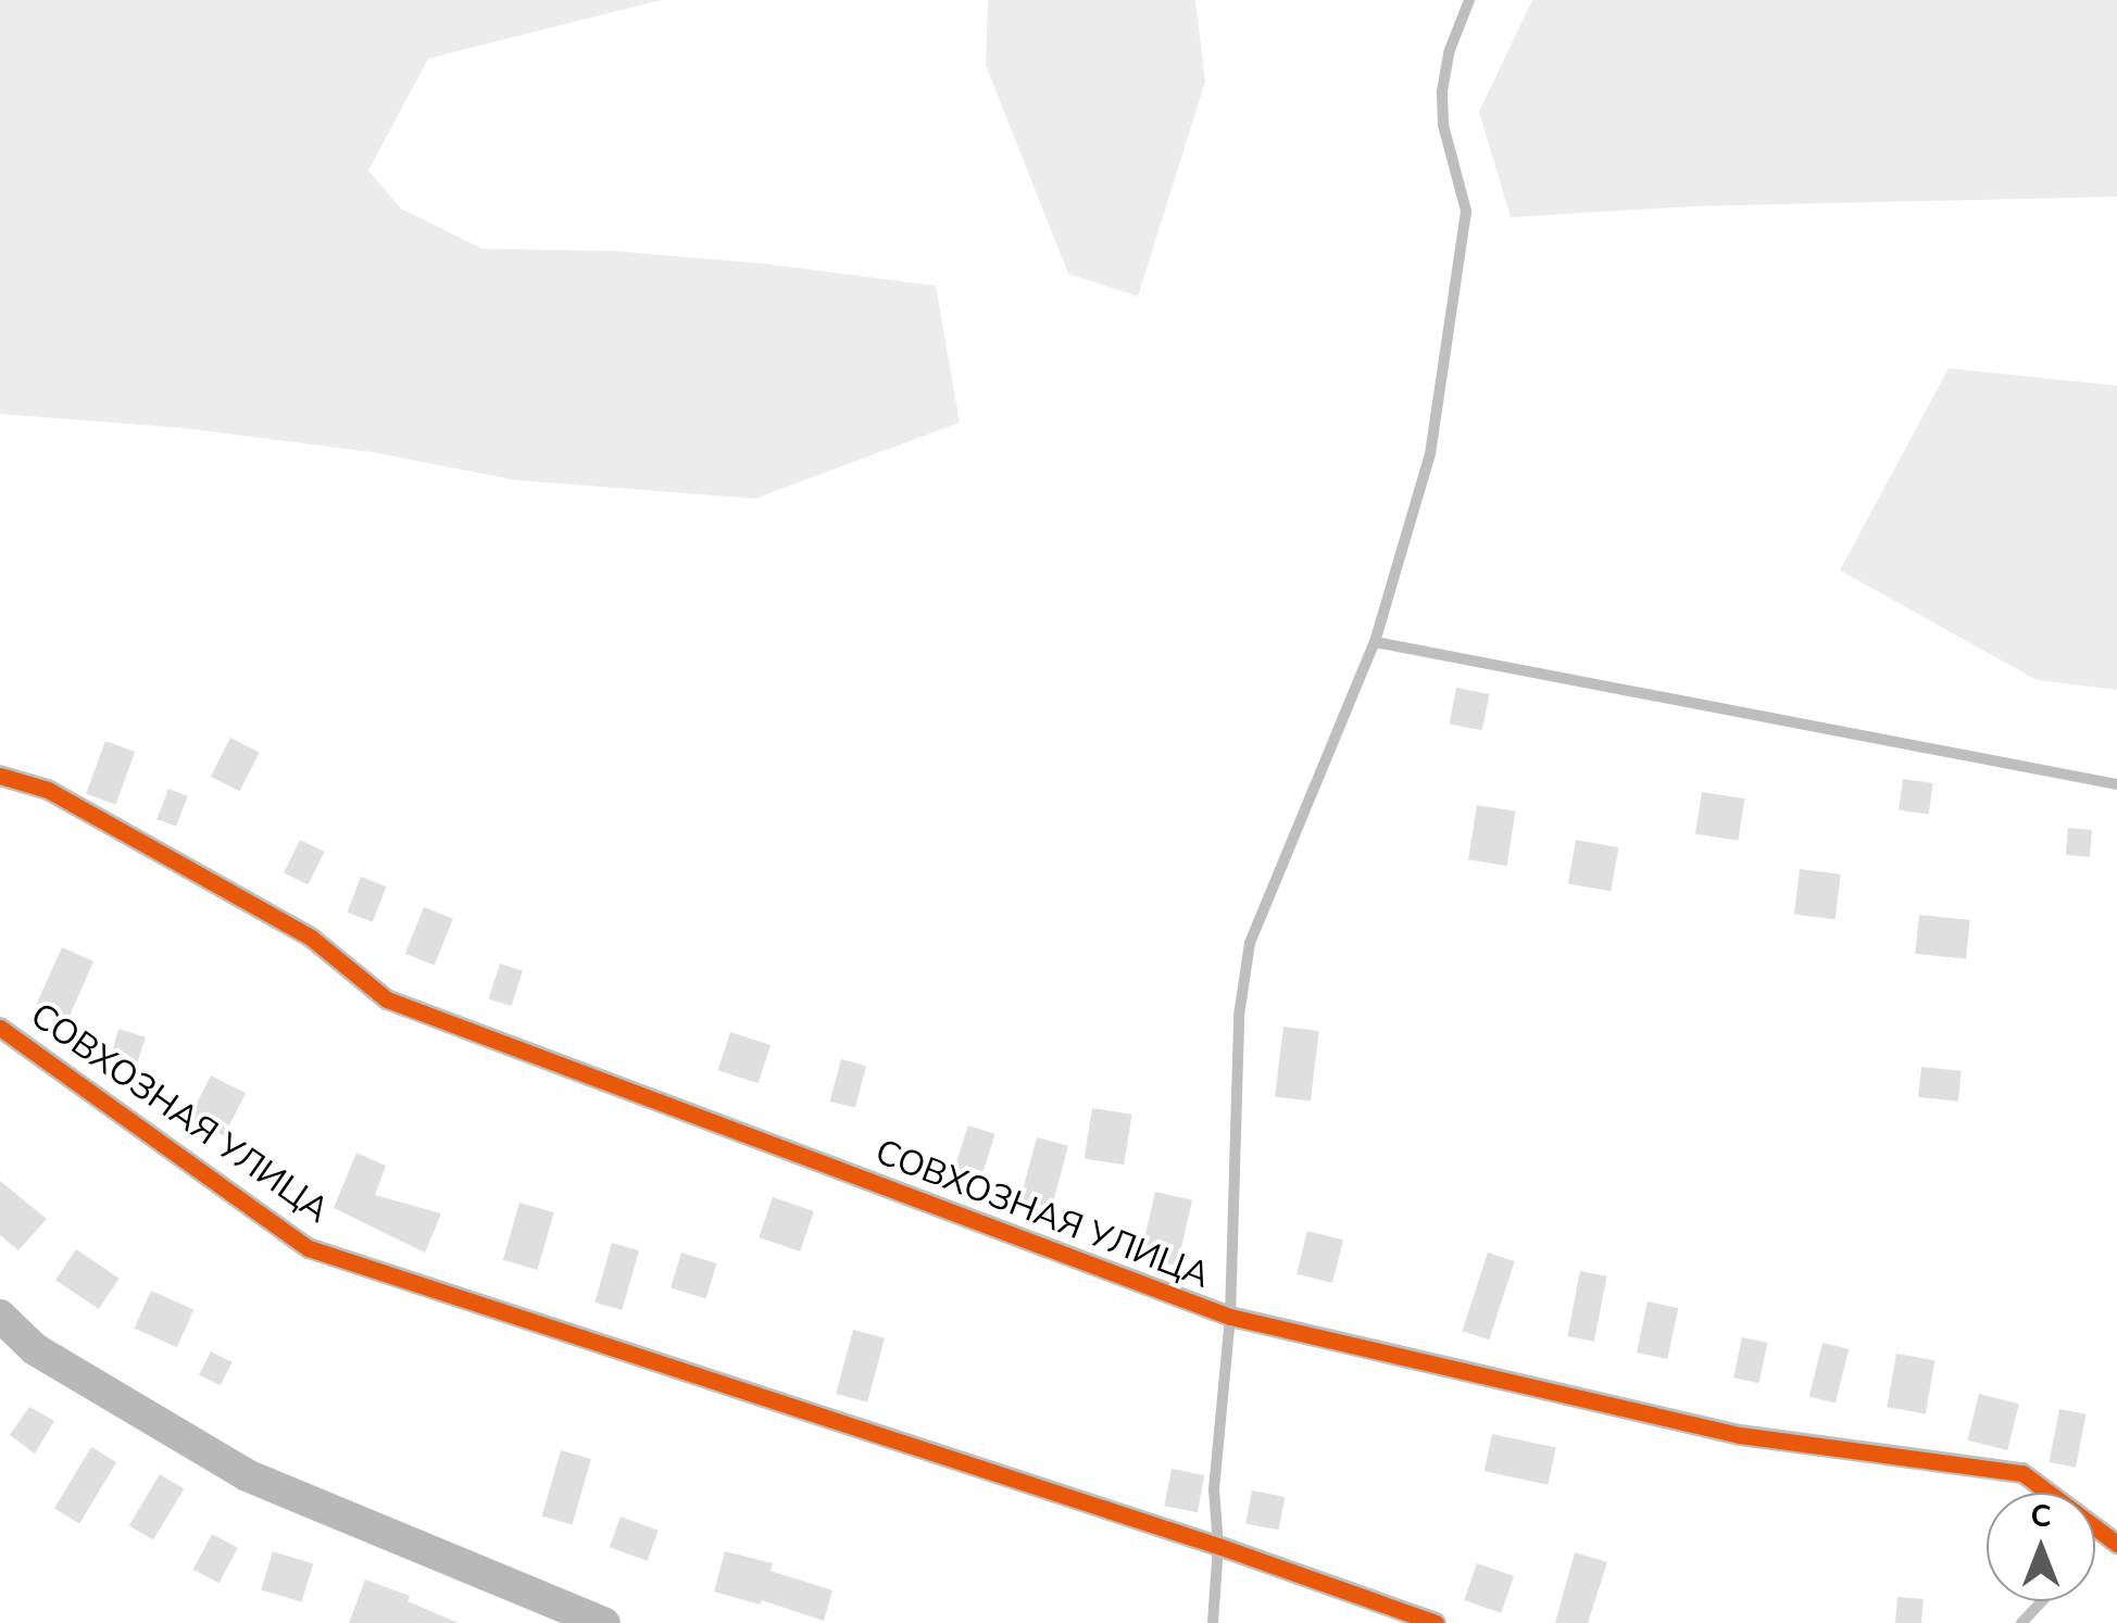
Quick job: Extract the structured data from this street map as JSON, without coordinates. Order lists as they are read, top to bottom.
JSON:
{
  "streets": {
    "street": ["СОВХОЗНАЯ УЛИЦА"]
  },
  "north": "top"
}
